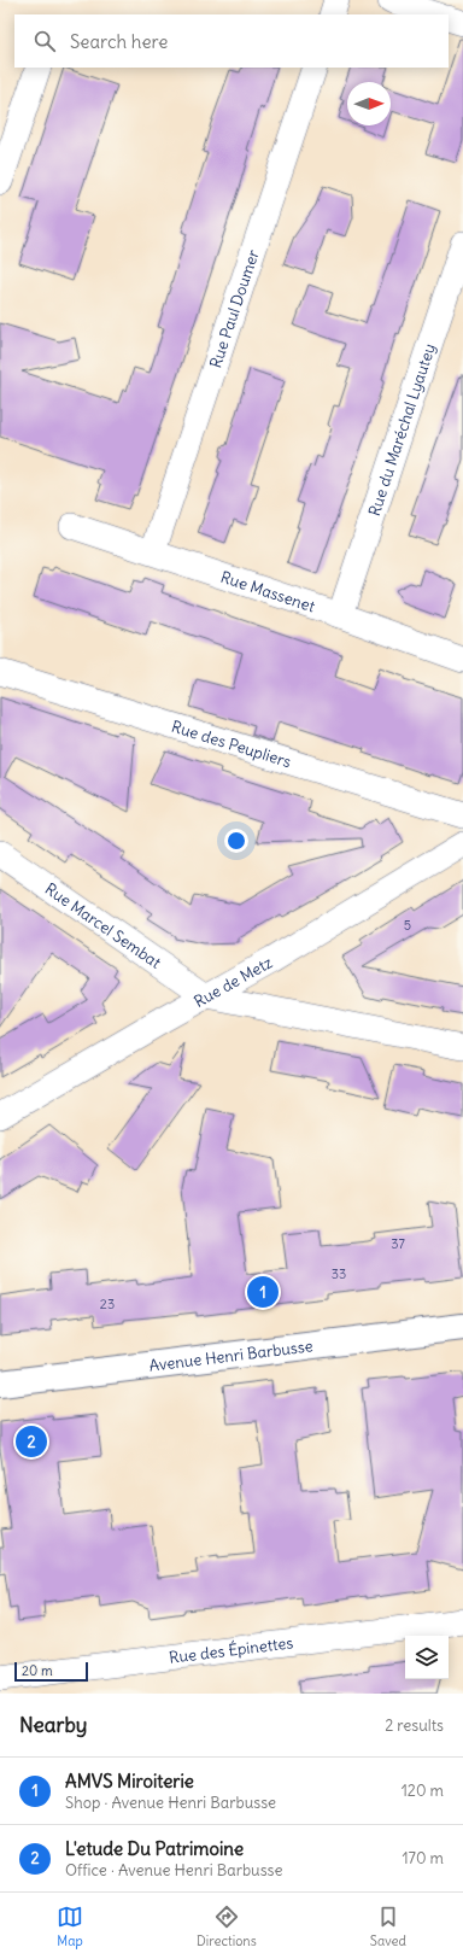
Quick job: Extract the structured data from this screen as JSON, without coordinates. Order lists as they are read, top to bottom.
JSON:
{
  "streets": {
    "main road": ["Avenue Henri Barbusse"],
    "street": [
      "Rue Paul Doumer",
      "Rue du Maréchal Lyautey",
      "Rue Massenet",
      "Rue des Peupliers",
      "Rue Marcel Sembat",
      "Rue de Metz",
      "Rue des Épinettes"
    ]
  },
  "crossings": [
    ["Rue Paul Doumer", "Rue Massenet"],
    ["Rue du Maréchal Lyautey", "Rue Massenet"],
    ["Rue Marcel Sembat", "Rue de Metz"]
  ],
  "house_numbers": [
    "5",
    "37",
    "33",
    "23"
  ],
  "scale_bar": "20 m",
  "north": "right",
  "page": {
    "search": "Search here",
    "pins": ["1", "2"],
    "scale": "20 m",
    "heading": ["Nearby", "2 results"],
    "list": [
      {
        "mark": "1",
        "name": "AMVS Miroiterie",
        "note": "Shop · Avenue Henri Barbusse",
        "value": "120 m"
      },
      {
        "mark": "2",
        "name": "L'etude Du Patrimoine",
        "note": "Office · Avenue Henri Barbusse",
        "value": "170 m"
      }
    ],
    "nav": ["Map", "Directions", "Saved"]
  }
}
